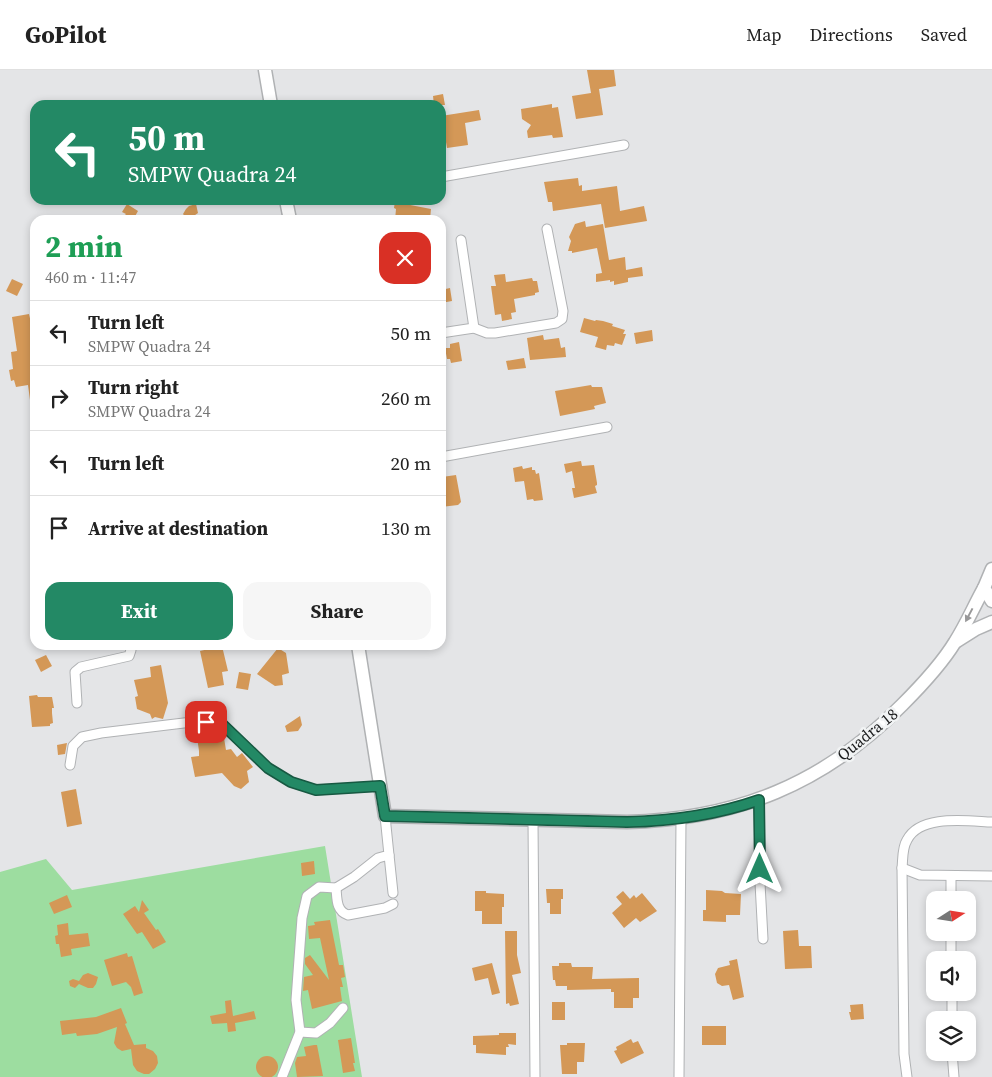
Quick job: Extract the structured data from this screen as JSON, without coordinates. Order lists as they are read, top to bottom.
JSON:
{
  "streets": {
    "street": ["Quadra 18"]
  },
  "north": "right",
  "page": {
    "header": "GoPilot",
    "nav": ["Map", "Directions", "Saved"],
    "turn": ["50 m", "SMPW Quadra 24"],
    "heading": ["2 min", "460 m · 11:47"],
    "list": [
      {
        "name": "Turn left",
        "note": "SMPW Quadra 24",
        "value": "50 m"
      },
      {
        "name": "Turn right",
        "note": "SMPW Quadra 24",
        "value": "260 m"
      },
      {
        "name": "Turn left",
        "value": "20 m"
      },
      {
        "name": "Arrive at destination",
        "value": "130 m"
      }
    ],
    "buttons": ["Exit", "Share"]
  }
}
